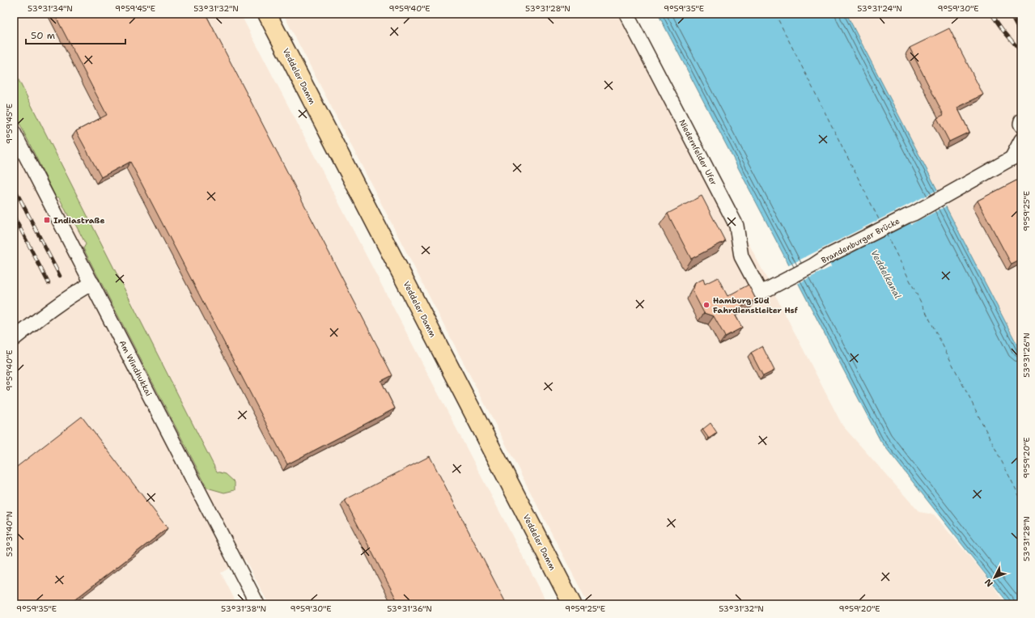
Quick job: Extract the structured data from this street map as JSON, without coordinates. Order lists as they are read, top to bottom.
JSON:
{
  "streets": {
    "main road": ["Veddeler Damm"],
    "street": ["Niedernfelder Ufer", "Brandenburger Brücke", "Am Windhukkai"]
  },
  "crossings": [
    ["Niedernfelder Ufer", "Brandenburger Brücke"]
  ],
  "water": ["Veddelkanal"],
  "places": {
    "transit": ["Indiastraße"],
    "other": ["Hamburg Süd Fahrdienstleiter Hsf"]
  },
  "scale_bar": "50 m",
  "north": "bottom left",
  "coordinates": [
    "53°31'34\"N",
    "9°59'45\"E",
    "53°31'32\"N",
    "9°59'40\"E",
    "53°31'28\"N",
    "9°59'35\"E",
    "53°31'24\"N",
    "9°59'30\"E",
    "9°59'25\"E",
    "53°31'26\"N",
    "9°59'20\"E",
    "53°31'40\"N",
    "53°31'38\"N",
    "53°31'36\"N"
  ]
}
